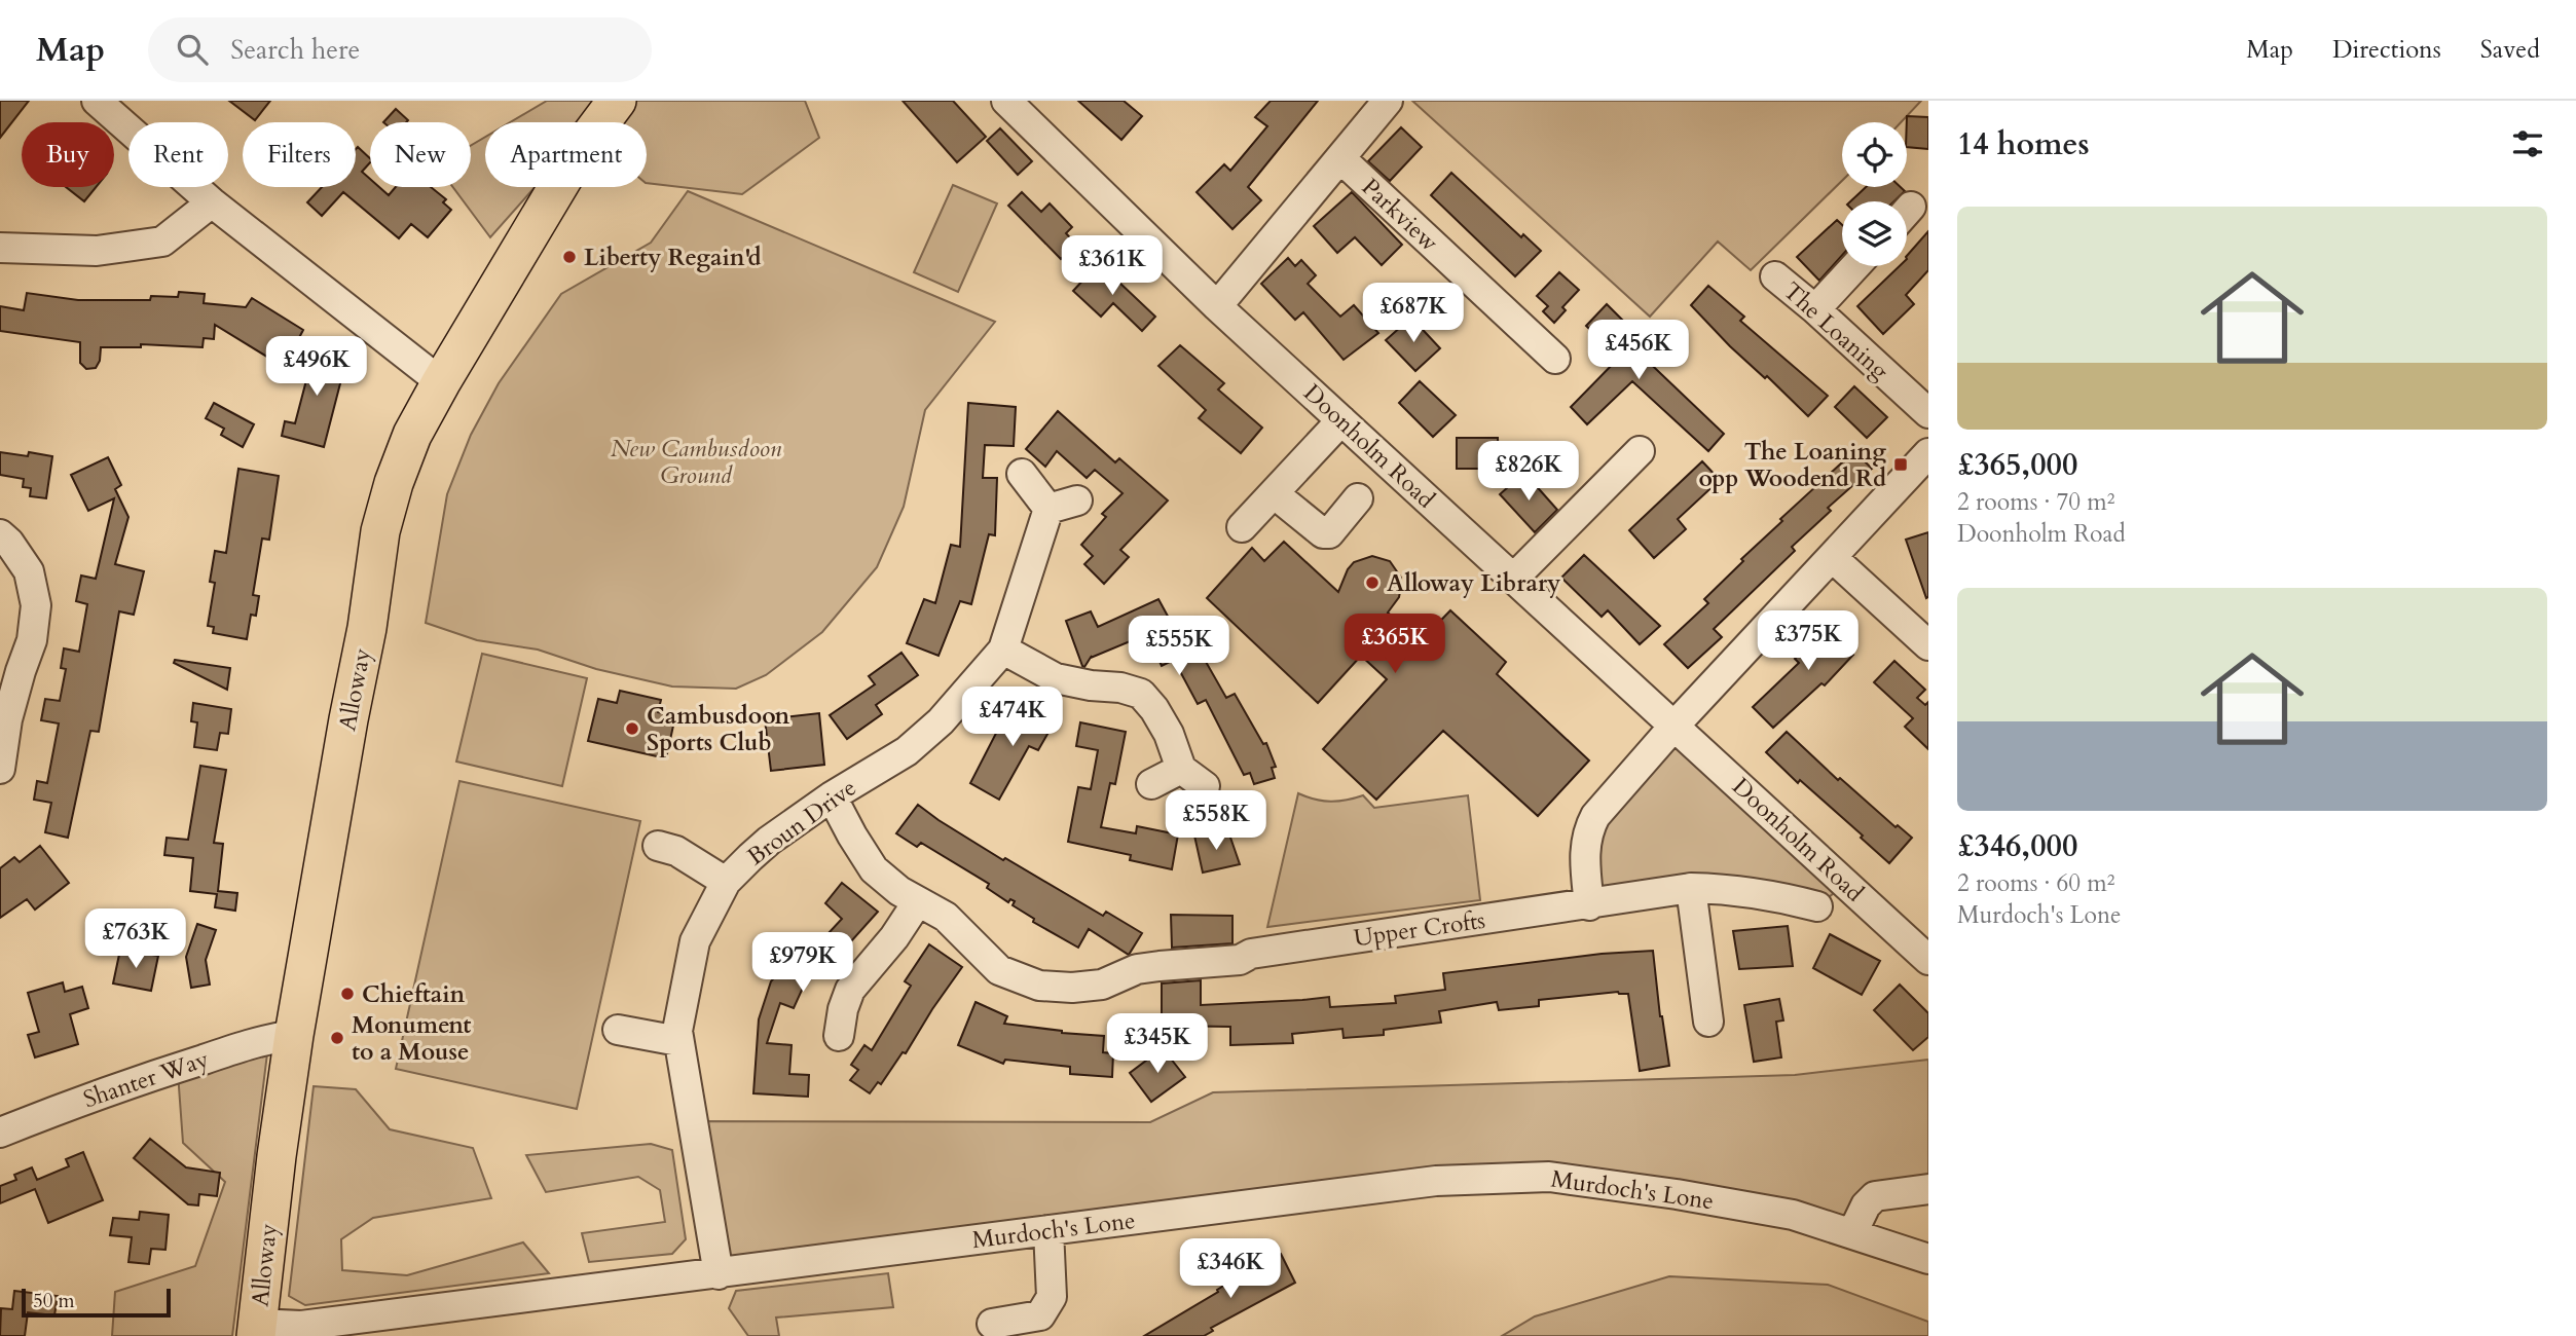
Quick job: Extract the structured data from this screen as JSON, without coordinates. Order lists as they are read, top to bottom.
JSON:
{
  "streets": {
    "main road": ["Alloway"],
    "street": [
      "Parkview",
      "The Loaning",
      "Doonholm Road",
      "Broun Drive",
      "Upper Crofts",
      "Shanter Way",
      "Murdoch's Lone"
    ]
  },
  "crossings": [
    ["Parkview", "Doonholm Road"],
    ["Alloway", "Shanter Way"],
    ["Alloway", "Murdoch's Lone"],
    ["Broun Drive", "Upper Crofts"],
    ["Broun Drive", "Murdoch's Lone"]
  ],
  "parks": ["New Cambusdoon Ground"],
  "places": {
    "other": [
      "Liberty Regain'd",
      "Alloway Library",
      "Cambusdoon Sports Club",
      "Chieftain",
      "Monument to a Mouse"
    ],
    "transit": ["The Loaning opp Woodend Rd"]
  },
  "scale_bar": "50 m",
  "page": {
    "header": "Map",
    "search": "Search here",
    "nav": ["Map", "Directions", "Saved"],
    "heading": "14 homes",
    "chip": [
      "Buy",
      "Rent",
      "Filters",
      "New",
      "Apartment"
    ],
    "list": [
      {
        "name": "£365,000",
        "note": "2 rooms · 70 m² · Doonholm Road"
      },
      {
        "name": "£346,000",
        "note": "2 rooms · 60 m² · Murdoch's Lone"
      }
    ],
    "price": [
      "£361K",
      "£687K",
      "£456K",
      "£496K",
      "£826K",
      "£375K",
      "£365K",
      "£555K",
      "£474K",
      "£558K",
      "£763K",
      "£979K",
      "£345K",
      "£346K"
    ],
    "scale": "50 m"
  }
}
